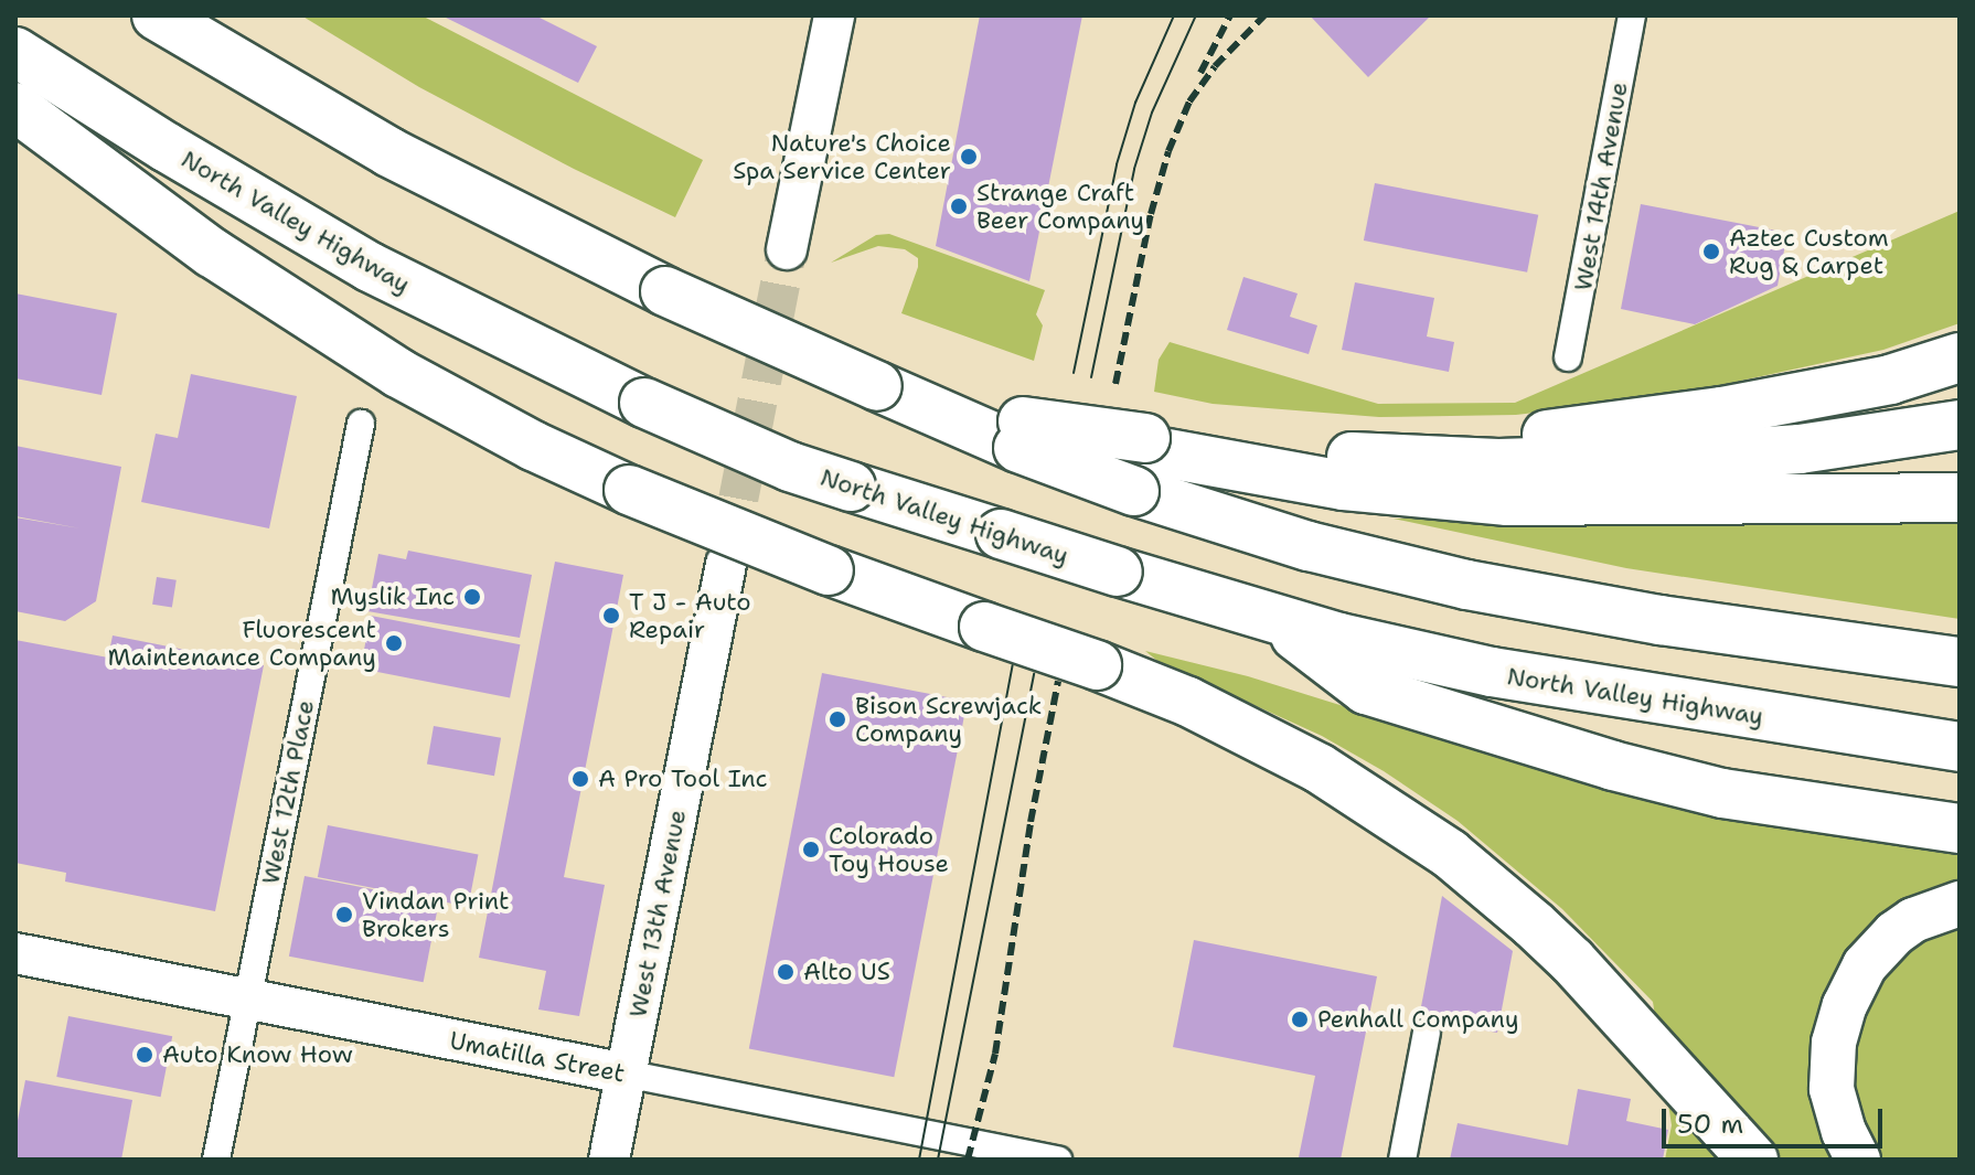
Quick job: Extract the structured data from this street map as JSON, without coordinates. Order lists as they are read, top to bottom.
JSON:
{
  "streets": {
    "highway": ["North Valley Highway"],
    "street": [
      "West 14th Avenue",
      "West 12th Place",
      "West 13th Avenue",
      "Umatilla Street"
    ]
  },
  "crossings": [
    ["West 12th Place", "Umatilla Street"],
    ["West 13th Avenue", "Umatilla Street"]
  ],
  "places": [
    "Nature's Choice Spa Service Center",
    "Strange Craft Beer Company",
    "Aztec Custom Rug & Carpet",
    "Myslik Inc",
    "T J - Auto Repair",
    "Fluorescent Maintenance Company",
    "Bison Screwjack Company",
    "A Pro Tool Inc",
    "Colorado Toy House",
    "Vindan Print Brokers",
    "Alto US",
    "Penhall Company",
    "Auto Know How"
  ],
  "scale_bar": "50 m"
}
